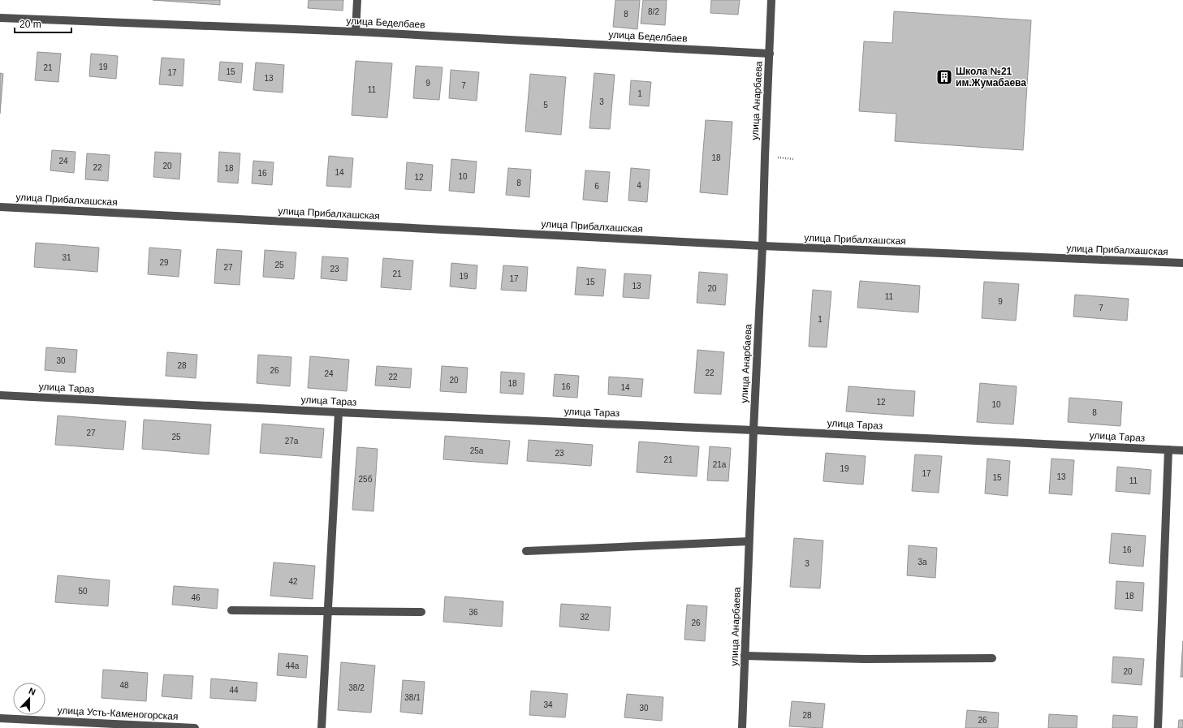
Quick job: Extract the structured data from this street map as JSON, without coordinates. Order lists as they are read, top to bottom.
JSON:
{
  "streets": {
    "street": [
      "улица Беделбаев",
      "улица Анарбаева",
      "улица Прибалхашская",
      "улица Тараз",
      "улица Усть-Каменогорская"
    ]
  },
  "crossings": [
    ["улица Беделбаев", "улица Анарбаева"],
    ["улица Анарбаева", "улица Прибалхашская"],
    ["улица Анарбаева", "улица Тараз"]
  ],
  "places": {
    "building": ["Школа №21 им.Жумабаева"]
  },
  "house_numbers": [
    "8/2",
    "8",
    "19",
    "21",
    "15",
    "17",
    "13",
    "9",
    "7",
    "11",
    "1",
    "3",
    "5",
    "18",
    "24",
    "20",
    "22",
    "18",
    "14",
    "16",
    "10",
    "12",
    "8",
    "4",
    "6",
    "31",
    "29",
    "25",
    "27",
    "23",
    "21",
    "19",
    "17",
    "15",
    "13",
    "20",
    "11",
    "9",
    "7",
    "1",
    "30",
    "28",
    "26",
    "22",
    "24",
    "22",
    "20",
    "18",
    "16",
    "14",
    "12",
    "10",
    "8",
    "27",
    "25",
    "27а",
    "25а",
    "23",
    "21",
    "21а",
    "19",
    "17",
    "13",
    "15",
    "25б",
    "11",
    "16",
    "3а",
    "3",
    "42",
    "50",
    "18",
    "46",
    "36",
    "32",
    "26",
    "44а",
    "20",
    "48",
    "38/2",
    "44",
    "38/1",
    "34",
    "30",
    "28",
    "26"
  ],
  "scale_bar": "20 m",
  "north": "top"
}
